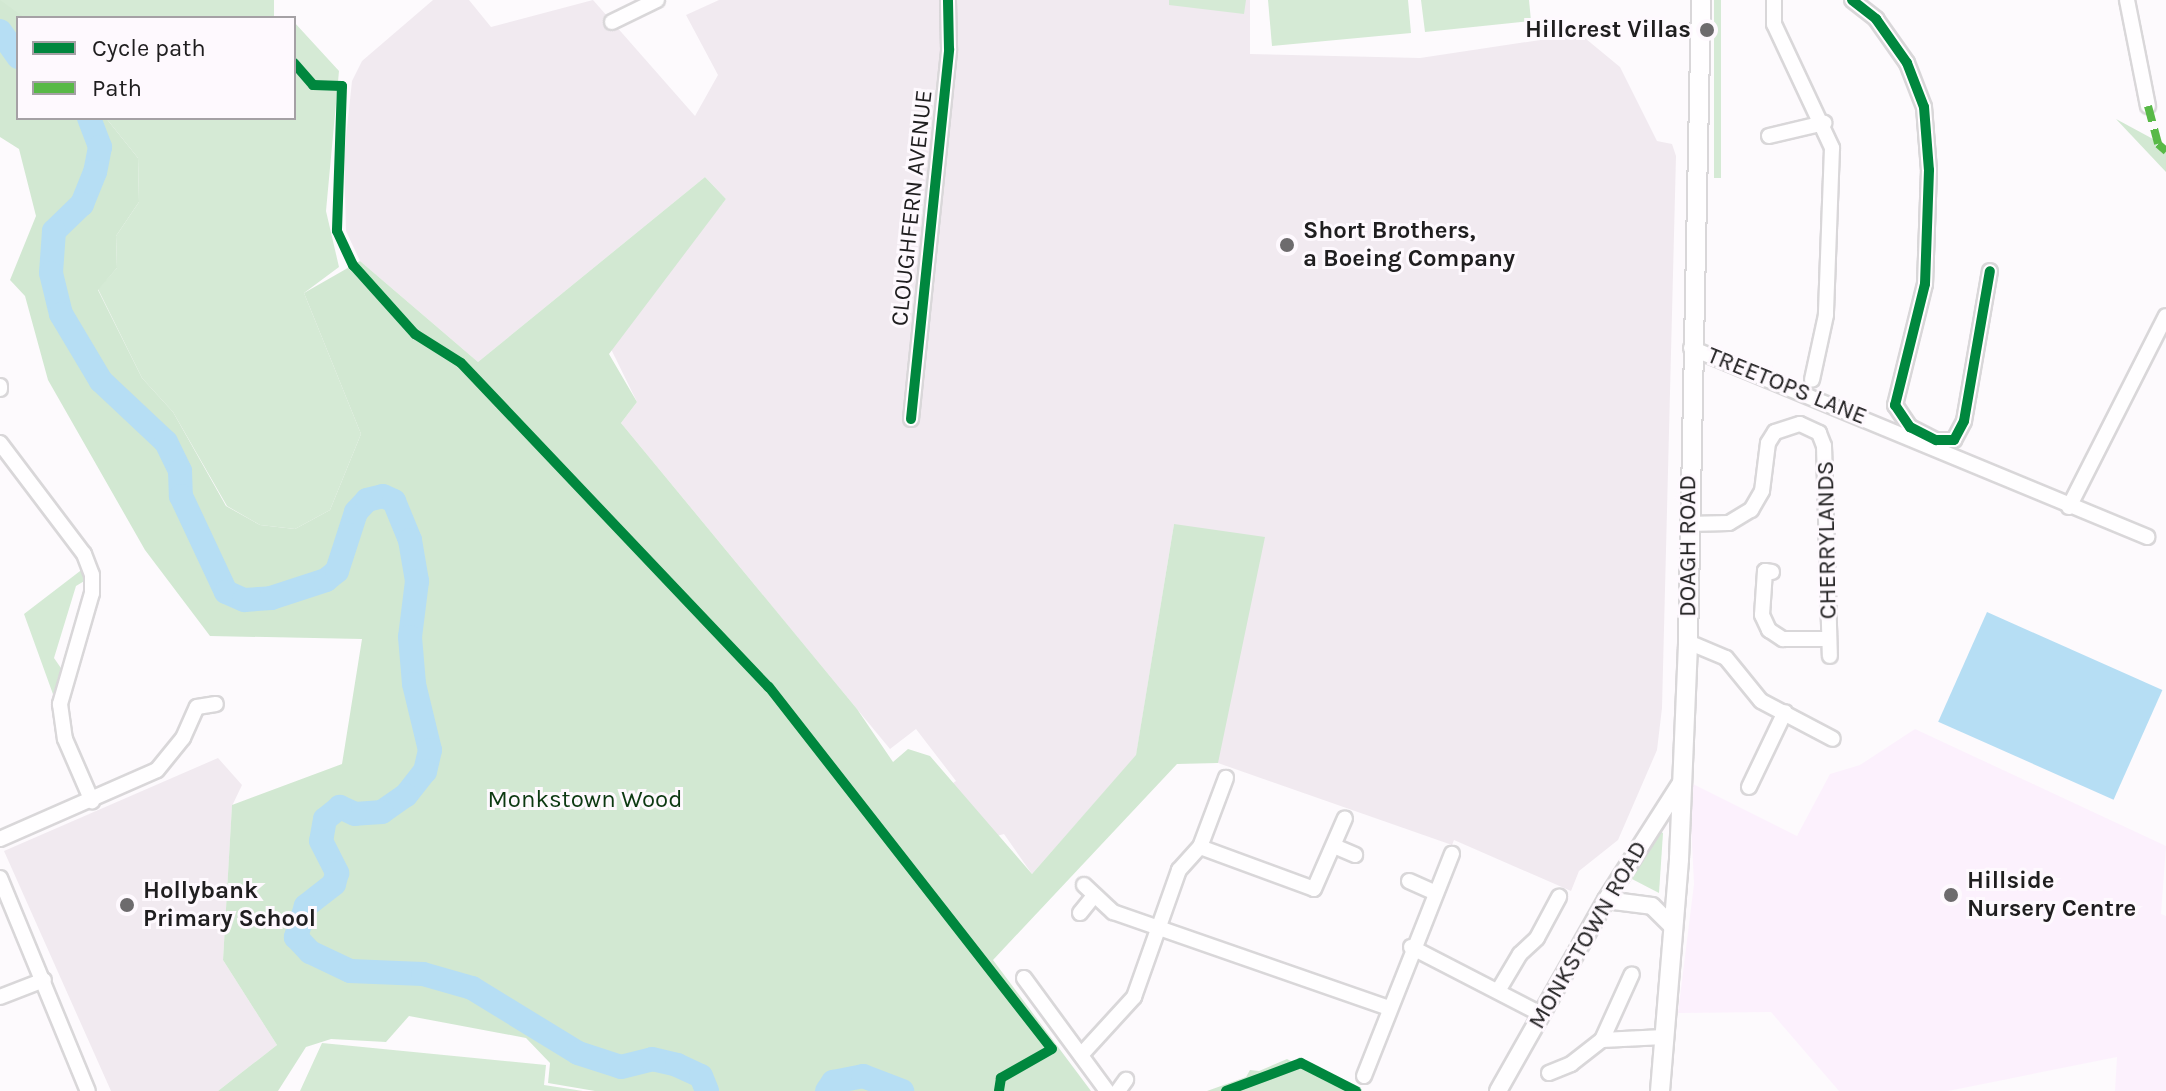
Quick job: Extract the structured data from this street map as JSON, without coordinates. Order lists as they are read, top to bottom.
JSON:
{
  "streets": {
    "main road": ["DOAGH ROAD"],
    "street": [
      "CLOUGHFERN AVENUE",
      "TREETOPS LANE",
      "CHERRYLANDS",
      "MONKSTOWN ROAD"
    ]
  },
  "crossings": [
    ["TREETOPS LANE", "DOAGH ROAD"],
    ["CHERRYLANDS", "DOAGH ROAD"],
    ["DOAGH ROAD", "MONKSTOWN ROAD"]
  ],
  "parks": ["Monkstown Wood"],
  "places": [
    "Hillcrest Villas",
    "Short Brothers, a Boeing Company",
    "Hillside Nursery Centre",
    "Hollybank Primary School"
  ],
  "legend": ["Cycle path", "Path"]
}
